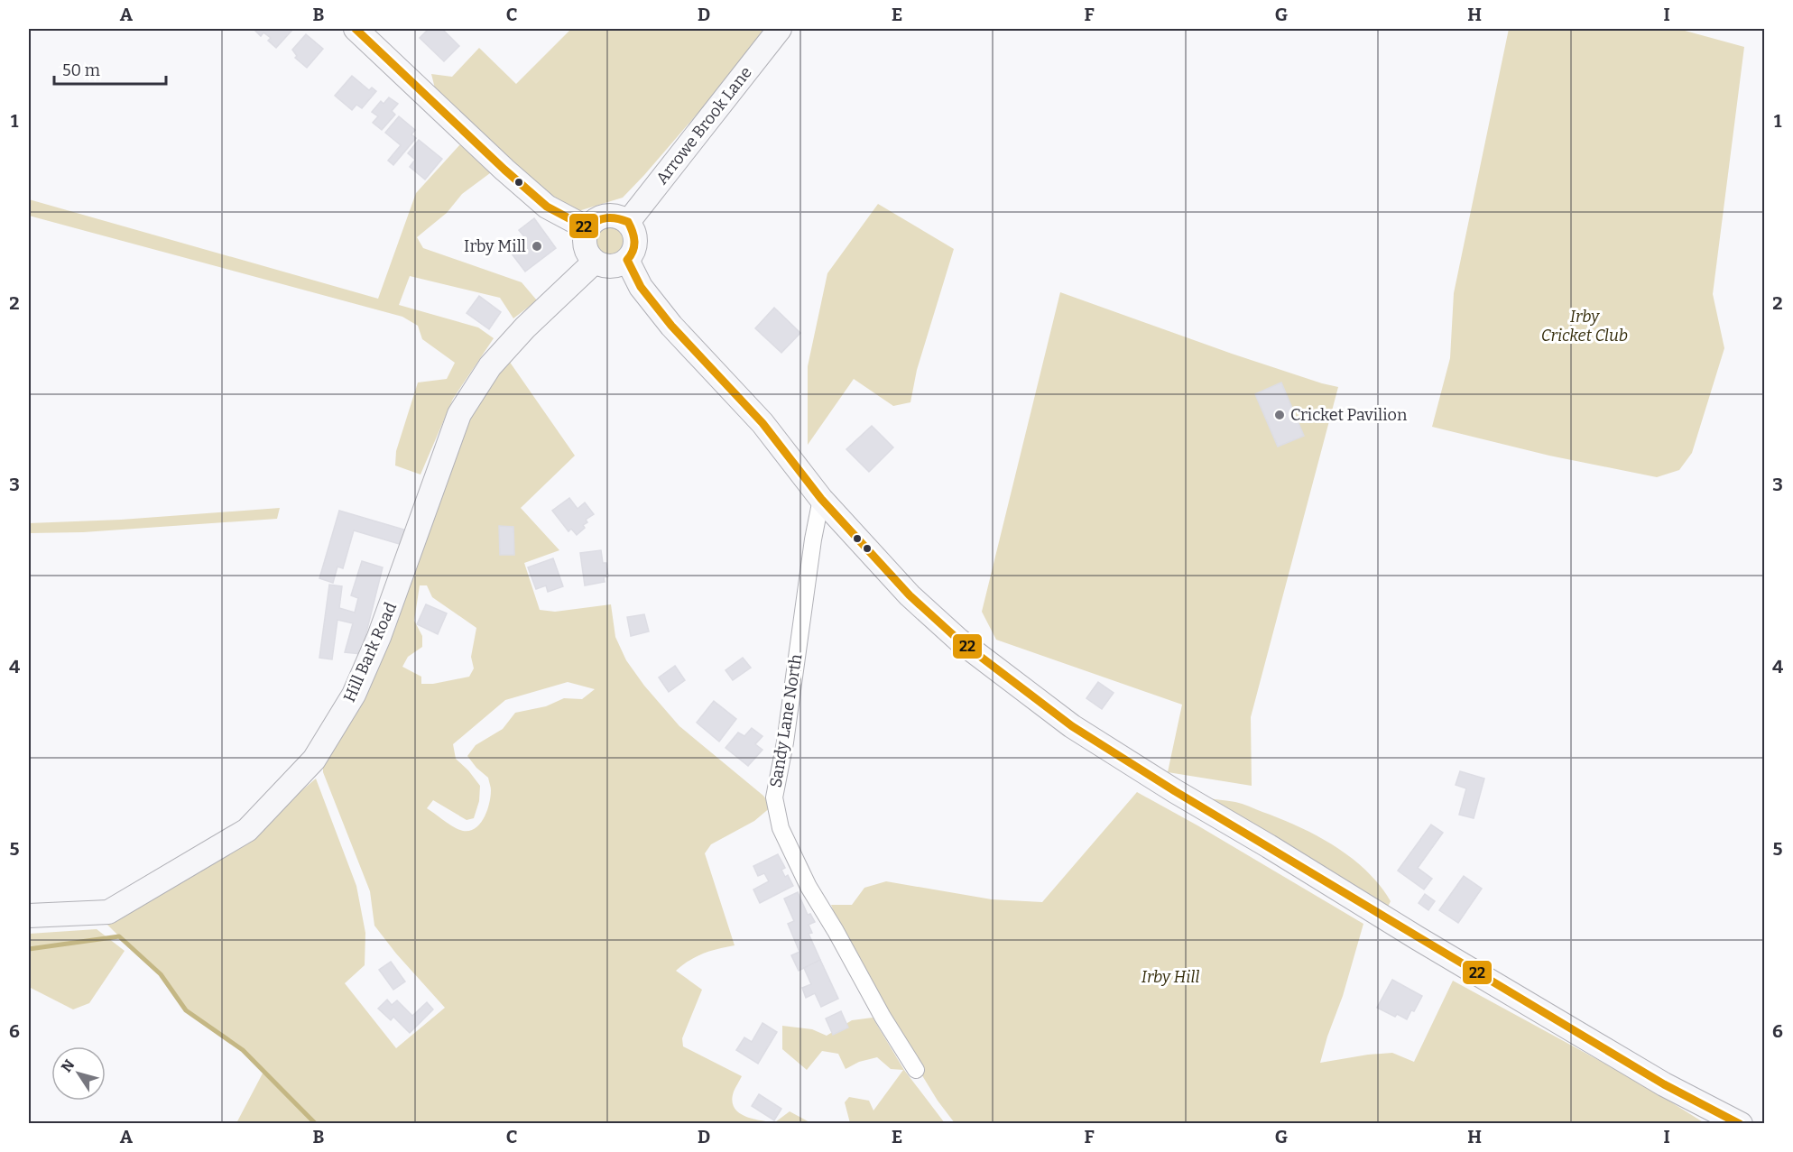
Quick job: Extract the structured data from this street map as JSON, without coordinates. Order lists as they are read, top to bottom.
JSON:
{
  "streets": {
    "street": ["Arrowe Brook Lane", "Hill Bark Road", "Sandy Lane North"]
  },
  "crossings": [
    ["Arrowe Brook Lane", "Hill Bark Road"]
  ],
  "parks": ["Irby Cricket Club", "Irby Hill"],
  "places": ["Irby Mill", "Cricket Pavilion"],
  "lines": ["transit line 22"],
  "scale_bar": "50 m",
  "north": "top left",
  "grid": {
    "columns": [
      "A",
      "B",
      "C",
      "D",
      "E",
      "F",
      "G",
      "H",
      "I"
    ],
    "rows": [
      "1",
      "2",
      "3",
      "4",
      "5",
      "6"
    ]
  }
}
